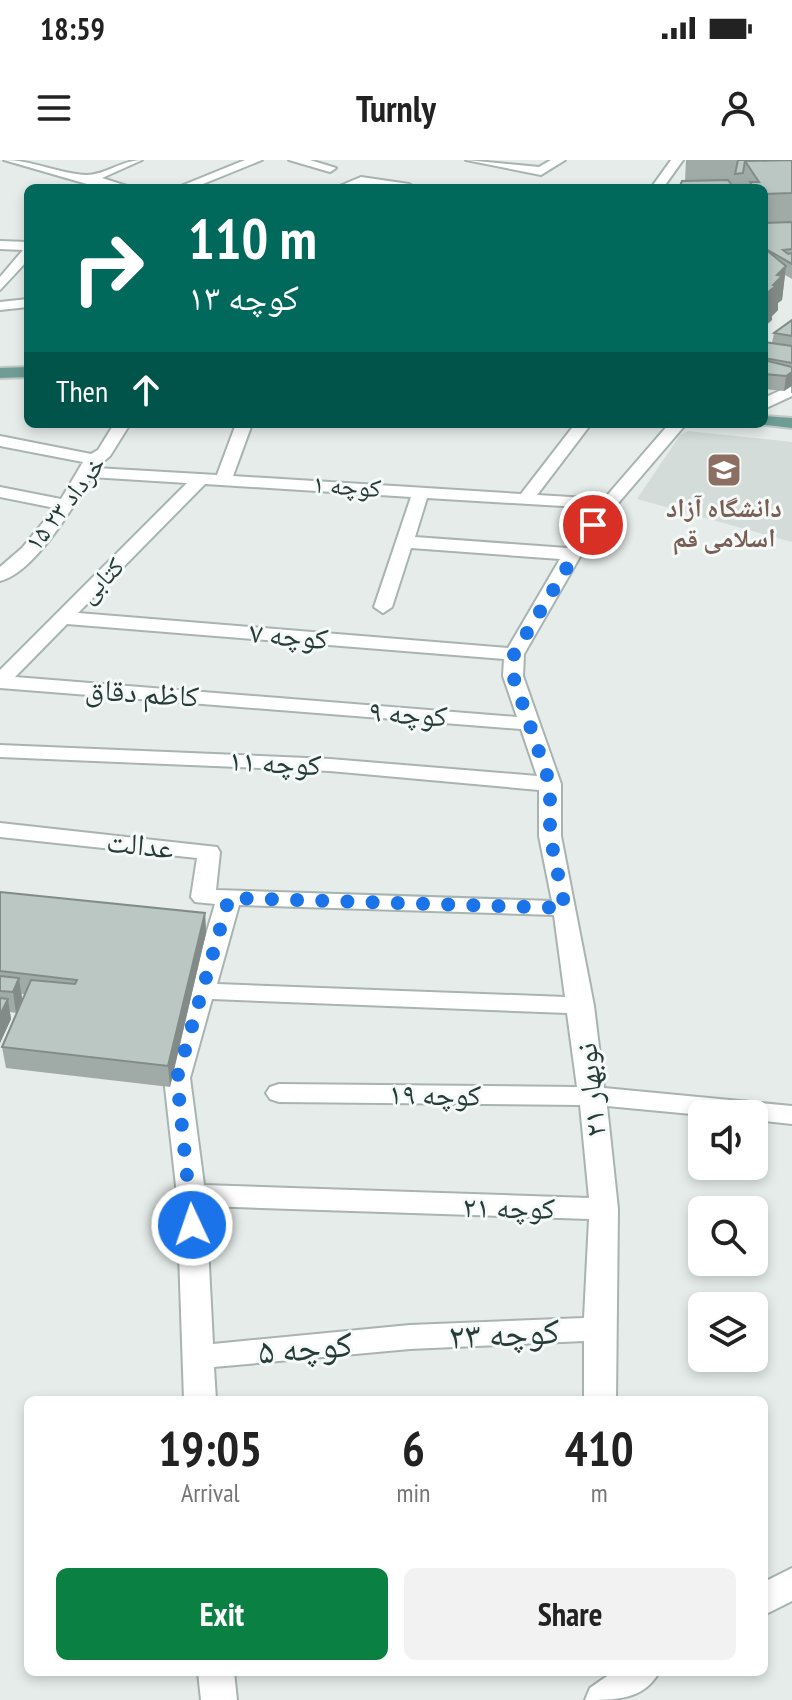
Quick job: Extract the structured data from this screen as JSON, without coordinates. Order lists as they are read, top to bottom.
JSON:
{
  "streets": {
    "street": [
      "کوچه ۱",
      "۱۵ خرداد ۲۳",
      "کتابی",
      "کوچه ۷",
      "کاظم دقاق",
      "کوچه ۹",
      "کوچه ۱۱",
      "عدالت",
      "نوبهار ۲۱",
      "کوچه ۱۹",
      "کوچه ۲۱",
      "کوچه ۲۳",
      "کوچه ۵"
    ]
  },
  "crossings": [
    ["کوچه ۱", "۱۵ خرداد ۲۳"],
    ["کوچه ۱", "کتابی"],
    ["کتابی", "کوچه ۷"],
    ["کتابی", "کاظم دقاق"],
    ["کوچه ۷", "نوبهار ۲۱"],
    ["کاظم دقاق", "کوچه ۹"],
    ["کوچه ۹", "نوبهار ۲۱"],
    ["کوچه ۱۱", "نوبهار ۲۱"],
    ["نوبهار ۲۱", "کوچه ۱۹"],
    ["نوبهار ۲۱", "کوچه ۲۱"],
    ["نوبهار ۲۱", "کوچه ۲۳"],
    ["کوچه ۲۳", "کوچه ۵"]
  ],
  "places": {
    "school or university": ["دانشگاه آزاد اسلامی قم"]
  },
  "page": {
    "status": "18:59",
    "header": "Turnly",
    "turn": ["110 m", "کوچه ۱۳"],
    "then": "Then",
    "eta": [
      "19:05",
      "Arrival",
      "6",
      "min",
      "410",
      "m"
    ],
    "buttons": ["Exit", "Share"]
  }
}
